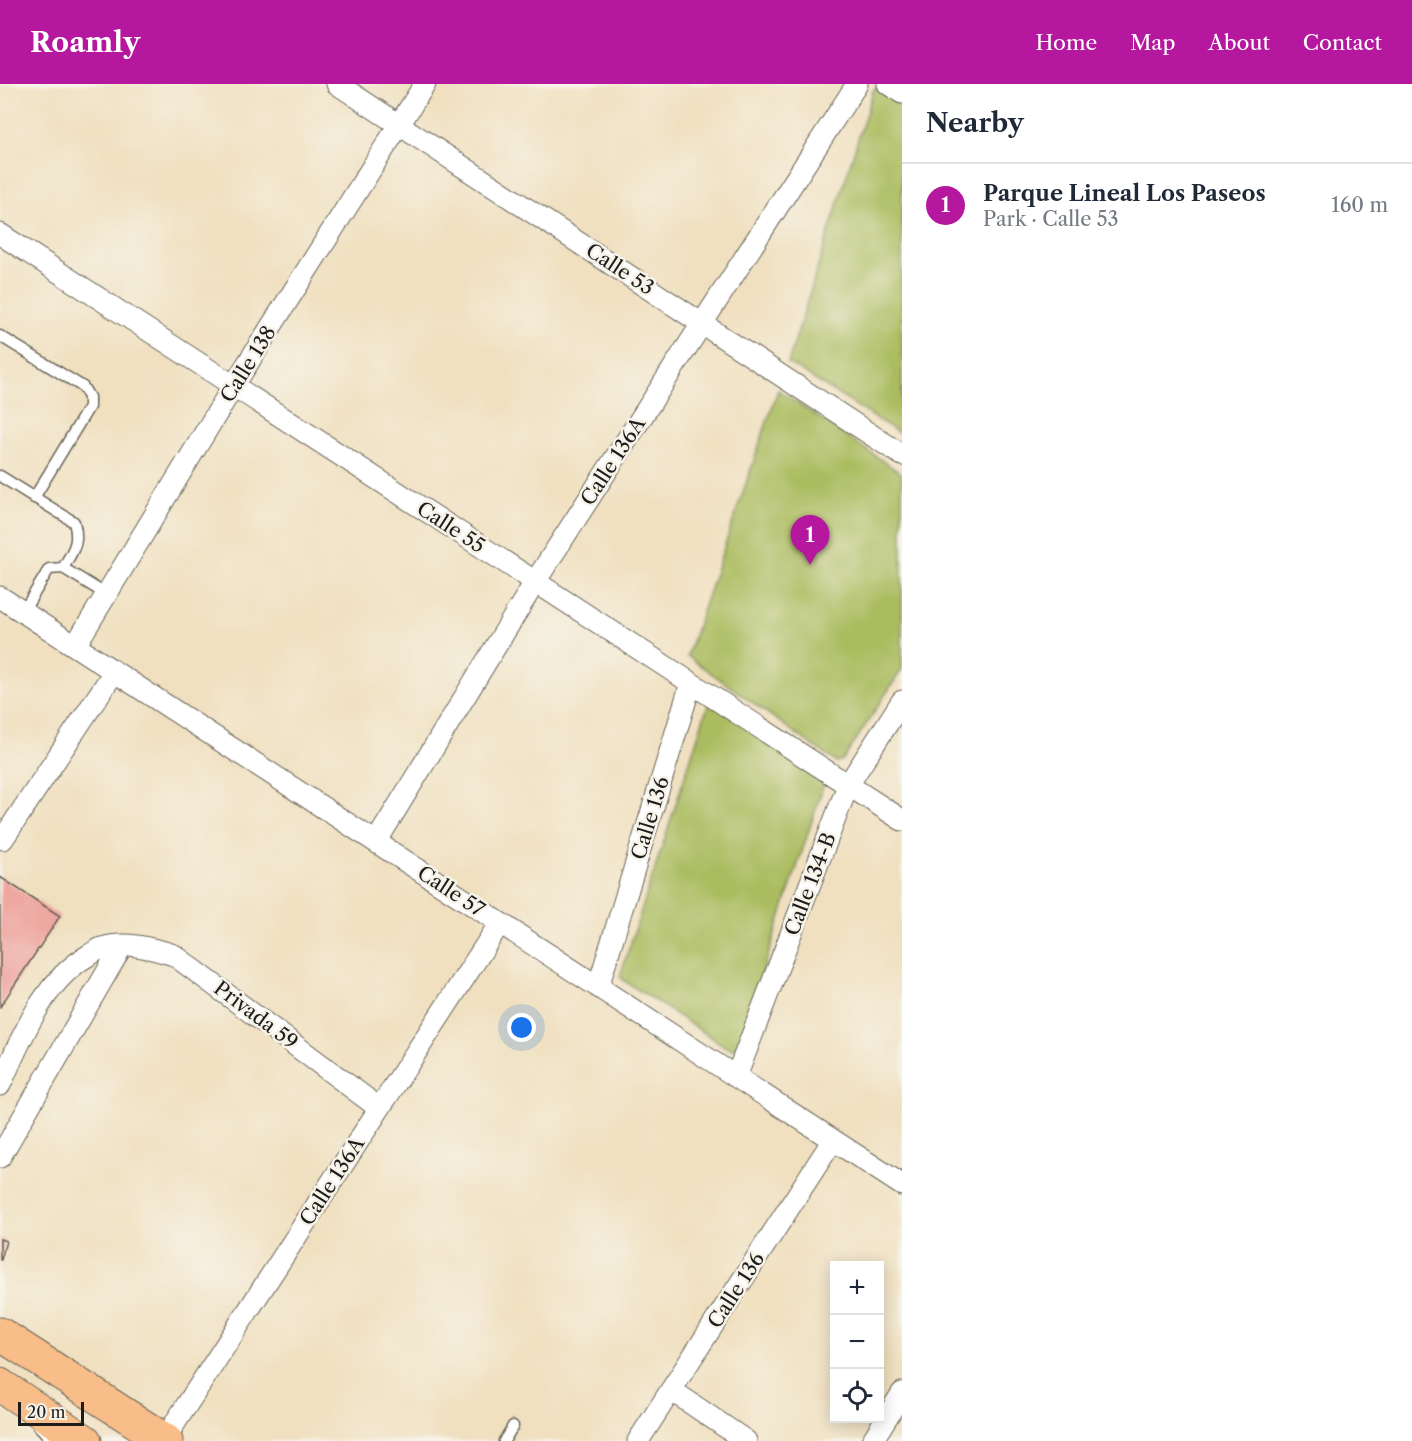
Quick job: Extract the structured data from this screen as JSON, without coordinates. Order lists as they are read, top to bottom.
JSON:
{
  "streets": {
    "street": [
      "Calle 53",
      "Calle 138",
      "Calle 136A",
      "Calle 55",
      "Calle 136",
      "Calle 134-B",
      "Calle 57",
      "Privada 59"
    ]
  },
  "crossings": [
    ["Calle 53", "Calle 138"],
    ["Calle 53", "Calle 136A"],
    ["Calle 138", "Calle 55"],
    ["Calle 138", "Calle 57"],
    ["Calle 136A", "Calle 55"],
    ["Calle 136A", "Calle 57"],
    ["Calle 136A", "Privada 59"],
    ["Calle 55", "Calle 136"],
    ["Calle 55", "Calle 134-B"],
    ["Calle 136", "Calle 57"],
    ["Calle 134-B", "Calle 57"]
  ],
  "scale_bar": "20 m",
  "page": {
    "header": "Roamly",
    "nav": [
      "Home",
      "Map",
      "About",
      "Contact"
    ],
    "heading": "Nearby",
    "list": [
      {
        "mark": "1",
        "name": "Parque Lineal Los Paseos",
        "note": "Park · Calle 53",
        "value": "160 m"
      }
    ],
    "pins": "1",
    "map_buttons": ["+", "−"],
    "scale": "20 m"
  }
}
